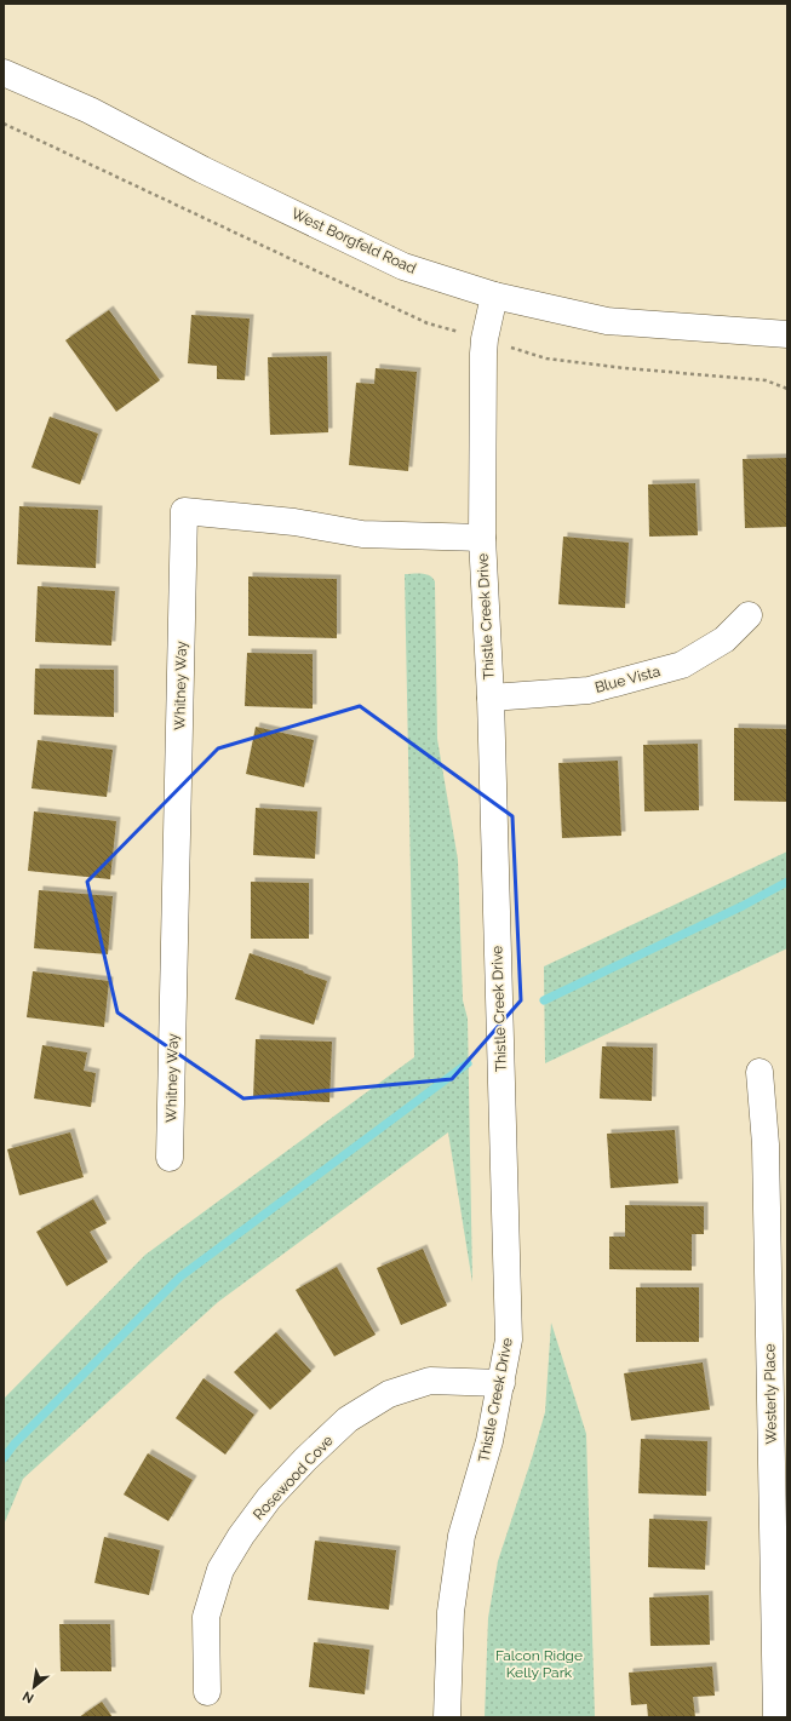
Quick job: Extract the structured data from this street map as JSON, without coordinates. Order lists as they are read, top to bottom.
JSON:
{
  "streets": {
    "street": [
      "West Borgfeld Road",
      "Thistle Creek Drive",
      "Blue Vista",
      "Whitney Way",
      "Westerly Place",
      "Rosewood Cove"
    ]
  },
  "crossings": [
    ["West Borgfeld Road", "Thistle Creek Drive"],
    ["Thistle Creek Drive", "Blue Vista"],
    ["Thistle Creek Drive", "Whitney Way"],
    ["Thistle Creek Drive", "Rosewood Cove"]
  ],
  "parks": ["Falcon Ridge Kelly Park"],
  "north": "bottom left"
}
